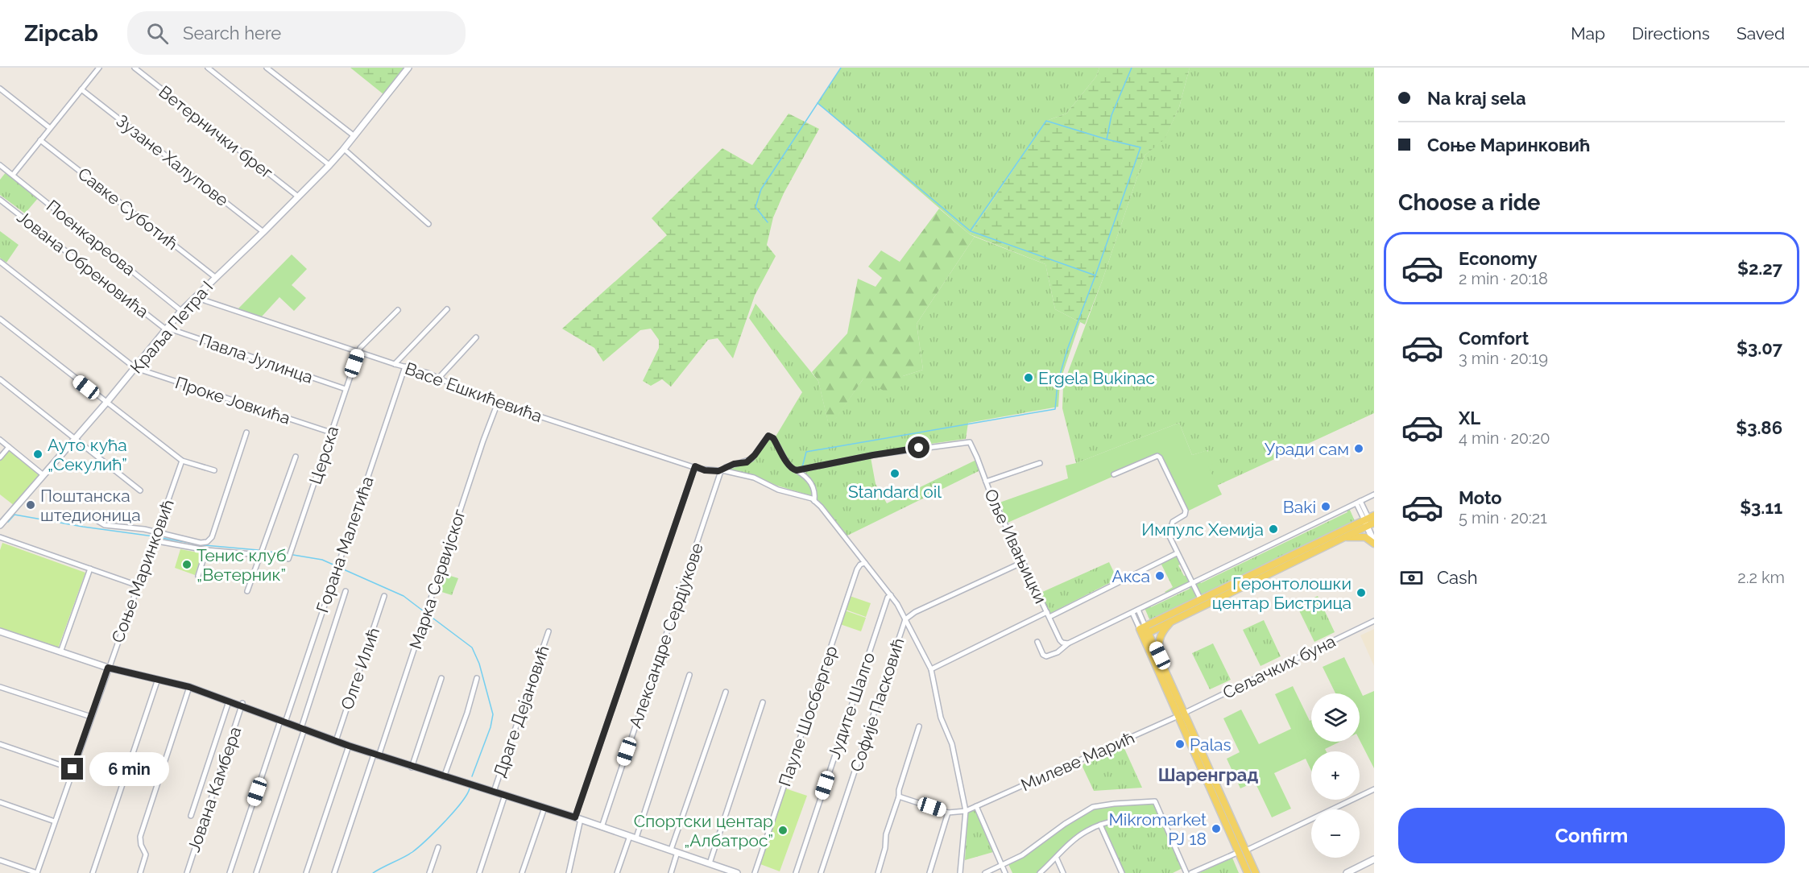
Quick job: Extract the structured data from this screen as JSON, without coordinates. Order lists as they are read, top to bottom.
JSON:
{
  "streets": {
    "street": [
      "Ветернички брег",
      "Зузане Халупове",
      "Савке Суботић",
      "Поенкареова",
      "Јована Обреновића",
      "Краља Петра I",
      "Павла Јулинца",
      "Васе Ешкићевића",
      "Проке Јовкића",
      "Церска",
      "Горана Малетића",
      "Оље Ивањицки",
      "Соње Маринковић",
      "Марка Сервијског",
      "Александре Сердјукове",
      "Сељачких буна",
      "Олге Илић",
      "Софије Пасковић",
      "Јудите Шалго",
      "Драге Дејановић",
      "Пауле Шосбергер",
      "Милеве Марић",
      "Јована Камбера"
    ]
  },
  "crossings": [
    ["Ветернички брег", "Краља Петра I"],
    ["Зузане Халупове", "Краља Петра I"],
    ["Савке Суботић", "Краља Петра I"],
    ["Поенкареова", "Краља Петра I"],
    ["Јована Обреновића", "Краља Петра I"],
    ["Јована Обреновића", "Павла Јулинца"],
    ["Краља Петра I", "Павла Јулинца"],
    ["Краља Петра I", "Васе Ешкићевића"],
    ["Краља Петра I", "Проке Јовкића"],
    ["Павла Јулинца", "Церска"],
    ["Васе Ешкићевића", "Церска"],
    ["Васе Ешкићевића", "Горана Малетића"],
    ["Васе Ешкићевића", "Марка Сервијског"],
    ["Васе Ешкићевића", "Александре Сердјукове"],
    ["Проке Јовкића", "Церска"],
    ["Сељачких буна", "Милеве Марић"]
  ],
  "districts": ["Шаренград"],
  "places": [
    "Ergela Bukinac",
    "Уради сам",
    "Ауто кућа „Секулић”",
    "Standard oil",
    "Поштанска штедионица",
    "Baki",
    "Импулс Хемија",
    "Тенис клуб „Ветерник”",
    "Акса",
    "Геронтолошки центар Бистрица",
    "Palas",
    "Mikromarket PJ 18",
    "Спортски центар „Албатрос”"
  ],
  "page": {
    "header": "Zipcab",
    "search": "Search here",
    "nav": ["Map", "Directions", "Saved"],
    "banner": ["Na kraj sela", "Соње Маринковић"],
    "heading": "Choose a ride",
    "list": [
      {
        "name": "Economy",
        "note": "2 min · 20:18",
        "value": "$2.27"
      },
      {
        "name": "Comfort",
        "note": "3 min · 20:19",
        "value": "$3.07"
      },
      {
        "name": "XL",
        "note": "4 min · 20:20",
        "value": "$3.86"
      },
      {
        "name": "Moto",
        "note": "5 min · 20:21",
        "value": "$3.11"
      }
    ],
    "pay": ["Cash", "2.2 km"],
    "map_buttons": ["+", "−"],
    "bubble": "6 min",
    "buttons": "Confirm"
  }
}
